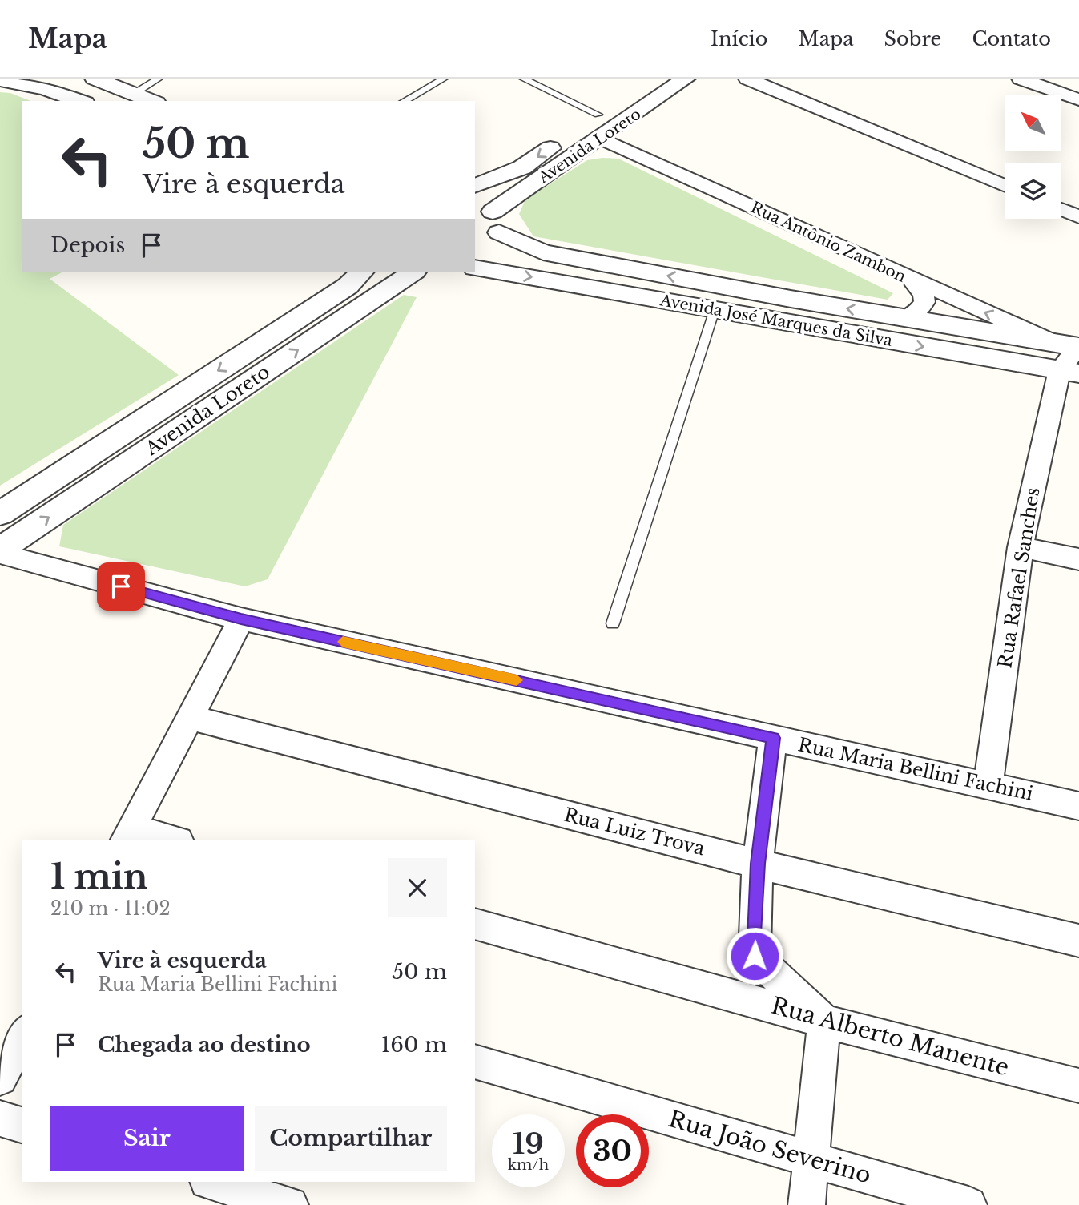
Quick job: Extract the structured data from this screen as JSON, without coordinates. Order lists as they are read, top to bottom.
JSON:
{
  "streets": {
    "street": [
      "Avenida Loreto",
      "Rua Antônio Zambon",
      "Avenida José Marques da Silva",
      "Rua Rafael Sanches",
      "Rua Maria Bellini Fachini",
      "Rua Luiz Trova",
      "Rua Alberto Manente",
      "Rua João Severino"
    ]
  },
  "crossings": [
    ["Avenida Loreto", "Rua Antônio Zambon"],
    ["Avenida Loreto", "Avenida José Marques da Silva"],
    ["Avenida Loreto", "Rua Maria Bellini Fachini"],
    ["Rua Antônio Zambon", "Avenida José Marques da Silva"],
    ["Rua Antônio Zambon", "Rua Rafael Sanches"],
    ["Avenida José Marques da Silva", "Rua Rafael Sanches"],
    ["Rua Rafael Sanches", "Rua Maria Bellini Fachini"]
  ],
  "north": "top left",
  "page": {
    "header": "Mapa",
    "nav": [
      "Início",
      "Mapa",
      "Sobre",
      "Contato"
    ],
    "turn": ["50 m", "Vire à esquerda"],
    "then": "Depois",
    "heading": ["1 min", "210 m · 11:02"],
    "list": [
      {
        "name": "Vire à esquerda",
        "note": "Rua Maria Bellini Fachini",
        "value": "50 m"
      },
      {
        "name": "Chegada ao destino",
        "value": "160 m"
      }
    ],
    "buttons": ["Sair", "Compartilhar"],
    "speed": "19 km/h",
    "limit": "30"
  }
}
